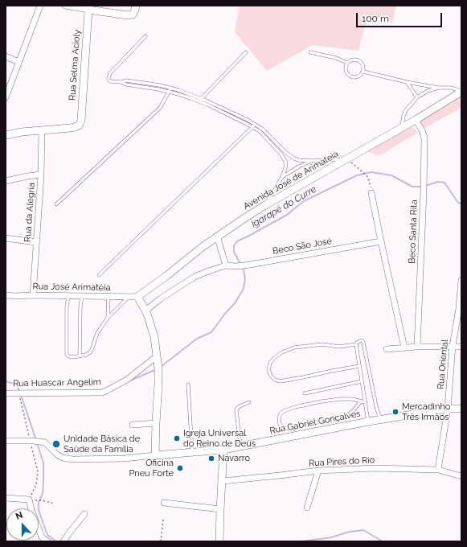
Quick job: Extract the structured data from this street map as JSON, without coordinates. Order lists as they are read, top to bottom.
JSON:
{
  "streets": {
    "street": [
      "Rua Selma Acioly",
      "Avenida José de Arimateia",
      "Rua da Alegria",
      "Beco Santa Rita",
      "Beco São José",
      "Rua José Arimatéia",
      "Rua Oriental",
      "Rua Huascar Angelim",
      "Rua Gabriel Gonçalves",
      "Rua Pires do Río"
    ]
  },
  "crossings": [
    ["Rua Selma Acioly", "Rua da Alegria"],
    ["Avenida José de Arimateia", "Beco Santa Rita"],
    ["Avenida José de Arimateia", "Rua José Arimatéia"],
    ["Rua da Alegria", "Rua José Arimatéia"],
    ["Rua Oriental", "Rua Gabriel Gonçalves"],
    ["Rua Oriental", "Rua Pires do Río"]
  ],
  "water": ["Igarapé do Curre"],
  "places": [
    "Mercadinho Três Irmãos",
    "Igreja Universal do Reino de Deus",
    "Unidade Básica de Saúde da Família",
    "Navarro",
    "Oficina Pneu Forte"
  ],
  "scale_bar": "100 m",
  "north": "top"
}
